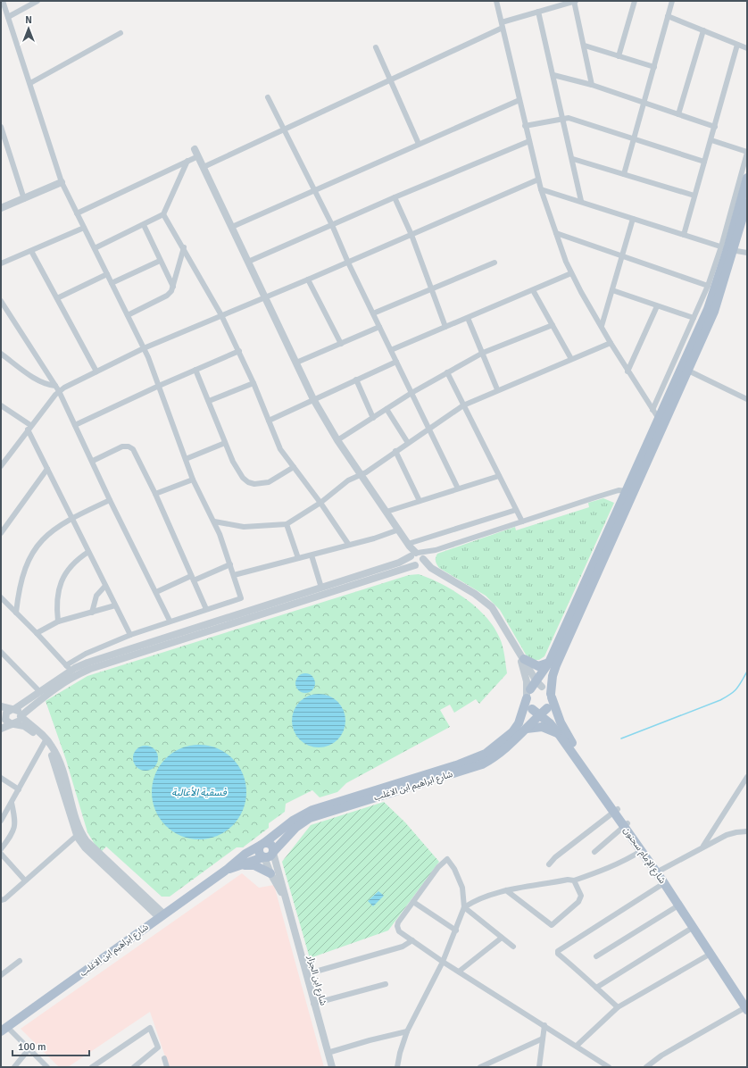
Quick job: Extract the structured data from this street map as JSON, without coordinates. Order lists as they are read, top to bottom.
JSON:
{
  "streets": {
    "main road": ["شارع ابراهيم ابن الاغلب", "شارع الإمام سحنون"],
    "street": ["شارع ابن الجزار"]
  },
  "crossings": [
    ["شارع ابراهيم ابن الاغلب", "شارع الإمام سحنون"],
    ["شارع ابراهيم ابن الاغلب", "شارع ابن الجزار"]
  ],
  "water": ["فسقية الأغالبة"],
  "scale_bar": "100 m",
  "north": "top"
}
